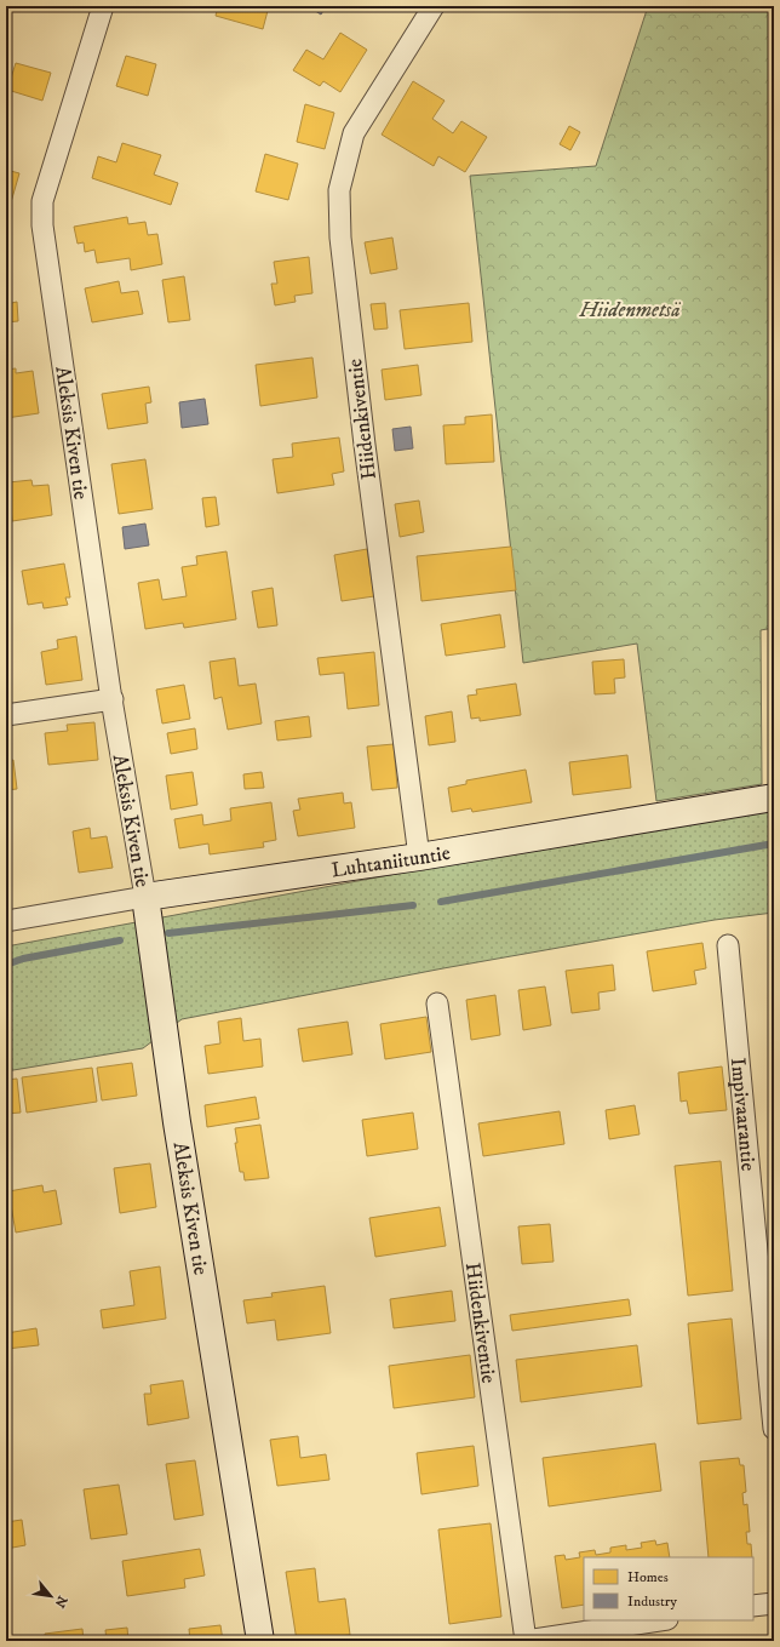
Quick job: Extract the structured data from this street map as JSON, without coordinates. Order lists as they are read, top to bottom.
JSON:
{
  "streets": {
    "street": [
      "Hiidenkiventie",
      "Aleksis Kiven tie",
      "Luhtaniituntie",
      "Impivaarantie"
    ]
  },
  "crossings": [
    ["Hiidenkiventie", "Luhtaniituntie"],
    ["Aleksis Kiven tie", "Luhtaniituntie"]
  ],
  "parks": ["Hiidenmetsä"],
  "legend": ["Homes", "Industry"],
  "north": "bottom right"
}
